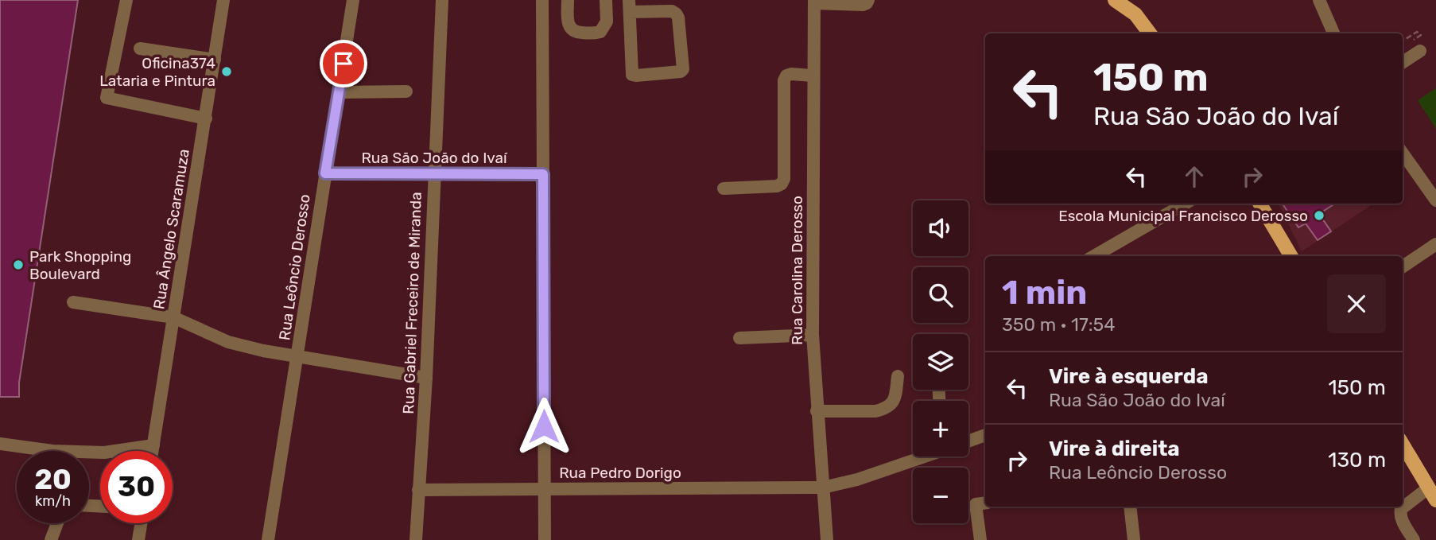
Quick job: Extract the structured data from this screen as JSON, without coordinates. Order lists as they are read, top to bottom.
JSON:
{
  "streets": {
    "street": [
      "Rua São João do Ivaí",
      "Rua Ângelo Scaramuza",
      "Rua Leôncio Derosso",
      "Rua Carolina Derosso",
      "Rua Gabriel Freceiro de Miranda",
      "Rua Pedro Dorigo"
    ]
  },
  "crossings": [
    ["Rua São João do Ivaí", "Rua Leôncio Derosso"],
    ["Rua São João do Ivaí", "Rua Gabriel Freceiro de Miranda"],
    ["Rua Carolina Derosso", "Rua Pedro Dorigo"],
    ["Rua Gabriel Freceiro de Miranda", "Rua Pedro Dorigo"]
  ],
  "places": ["Oficina374 Lataria e Pintura", "Escola Municipal Francisco Derosso", "Park Shopping Boulevard"],
  "page": {
    "turn": ["150 m", "Rua São João do Ivaí"],
    "map_buttons": ["+", "−"],
    "heading": ["1 min", "350 m · 17:54"],
    "list": [
      {
        "name": "Vire à esquerda",
        "note": "Rua São João do Ivaí",
        "value": "150 m"
      },
      {
        "name": "Vire à direita",
        "note": "Rua Leôncio Derosso",
        "value": "130 m"
      }
    ],
    "speed": "20 km/h",
    "limit": "30"
  }
}
